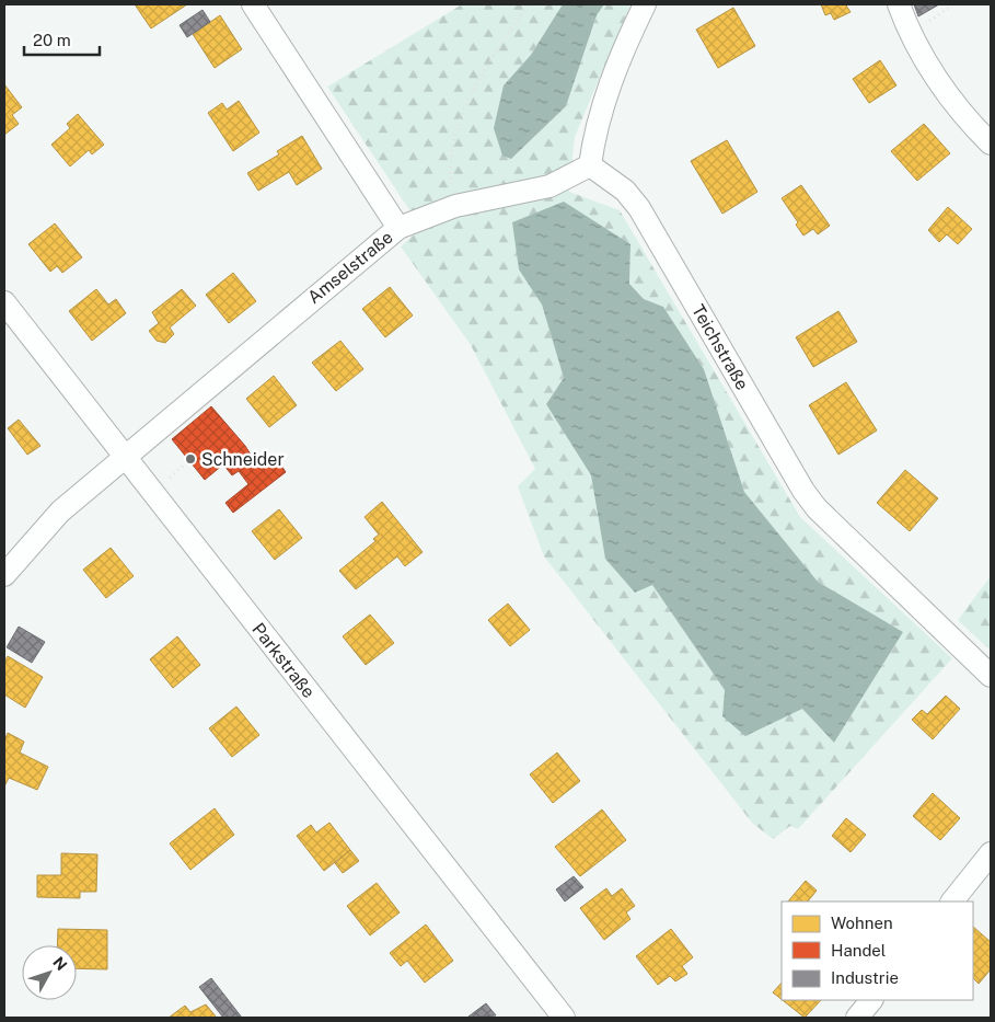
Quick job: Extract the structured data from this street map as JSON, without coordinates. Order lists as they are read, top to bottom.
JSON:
{
  "streets": {
    "street": ["Amselstraße", "Teichstraße", "Parkstraße"]
  },
  "crossings": [
    ["Amselstraße", "Parkstraße"]
  ],
  "places": ["Schneider"],
  "legend": ["Wohnen", "Handel", "Industrie"],
  "scale_bar": "20 m",
  "north": "top right"
}
